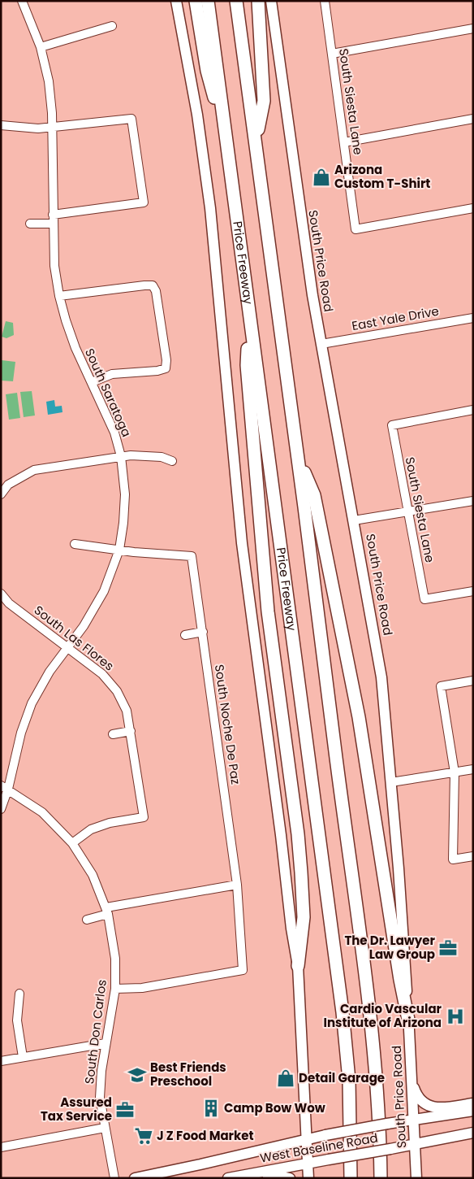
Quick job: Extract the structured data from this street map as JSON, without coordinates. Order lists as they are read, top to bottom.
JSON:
{
  "streets": {
    "highway": ["Price Freeway"],
    "main road": ["South Price Road", "West Baseline Road"],
    "street": [
      "South Siesta Lane",
      "East Yale Drive",
      "South Saratoga",
      "South Las Flores",
      "South Noche De Paz",
      "South Don Carlos"
    ]
  },
  "crossings": [
    ["South Price Road", "East Yale Drive"],
    ["South Price Road", "West Baseline Road"],
    ["South Saratoga", "South Las Flores"],
    ["South Saratoga", "South Noche De Paz"],
    ["South Saratoga", "South Don Carlos"],
    ["South Las Flores", "South Don Carlos"],
    ["South Noche De Paz", "South Don Carlos"]
  ],
  "places": {
    "shop": ["Arizona Custom T-Shirt", "Detail Garage"],
    "office": ["The Dr. Lawyer Law Group", "Assured Tax Service"],
    "hospital": ["Cardio Vascular Institute of Arizona"],
    "school or university": ["Best Friends Preschool"],
    "building": ["Camp Bow Wow"],
    "supermarket": ["J Z Food Market"]
  }
}
